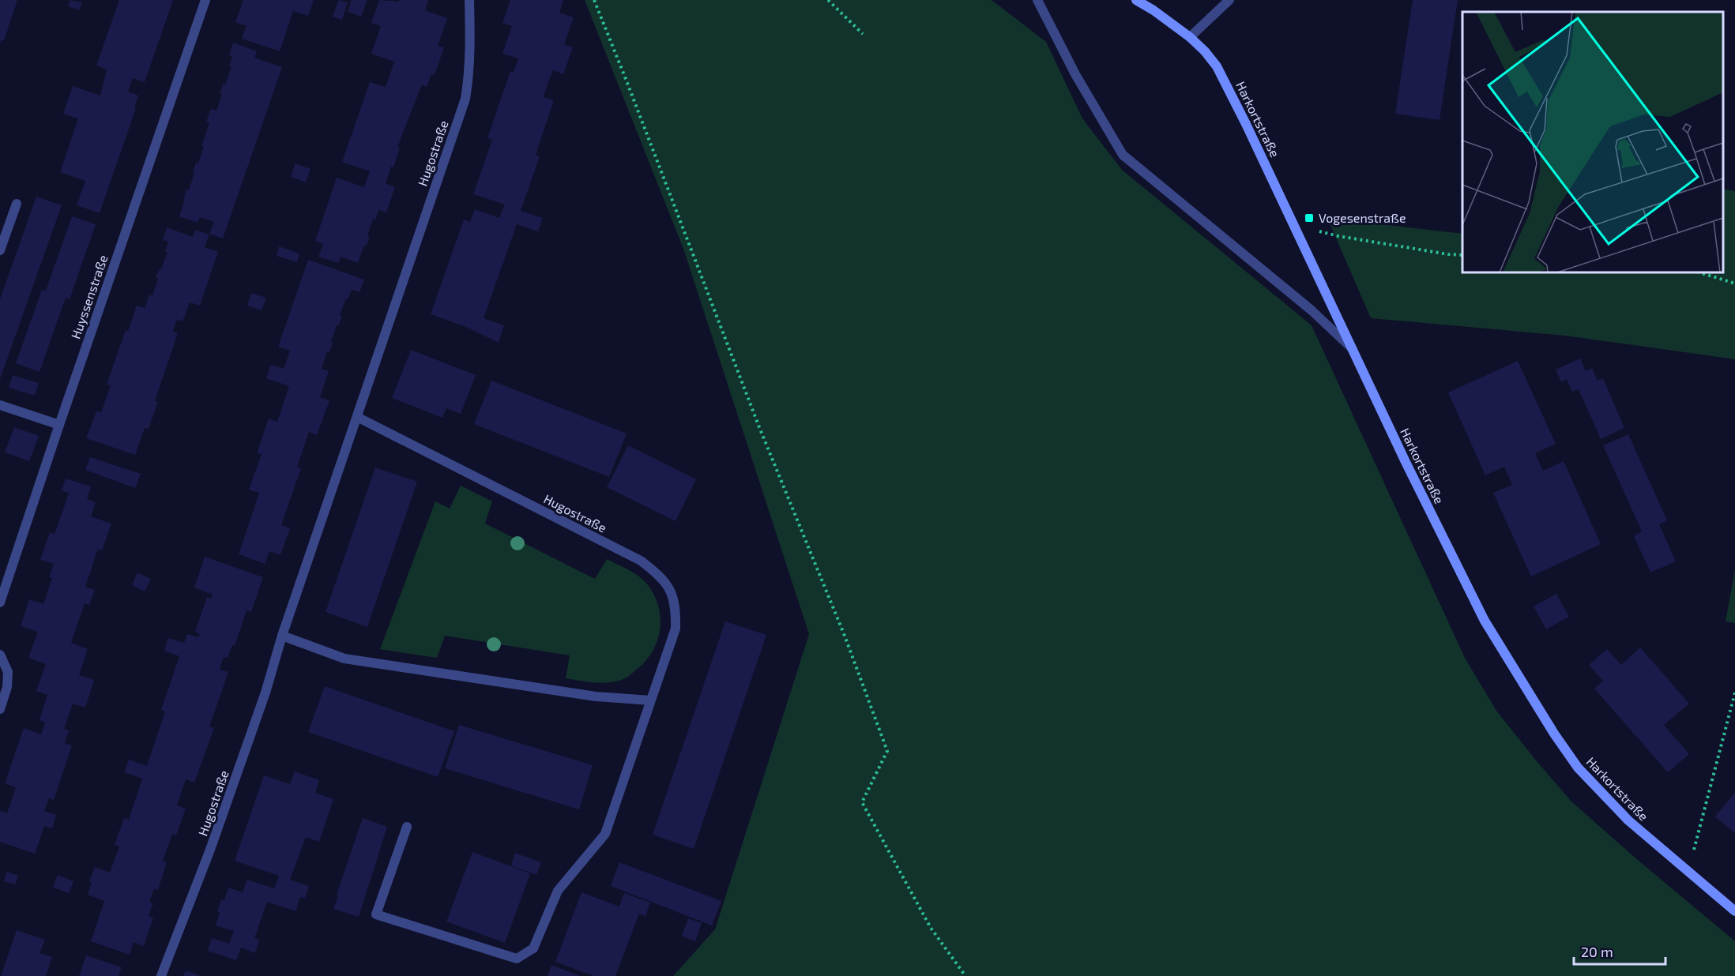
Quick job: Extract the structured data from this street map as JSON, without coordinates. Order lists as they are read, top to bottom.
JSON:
{
  "streets": {
    "street": ["Harkortstraße", "Hugostraße", "Huyssenstraße"]
  },
  "places": {
    "transit": ["Vogesenstraße"]
  },
  "scale_bar": "20 m"
}
